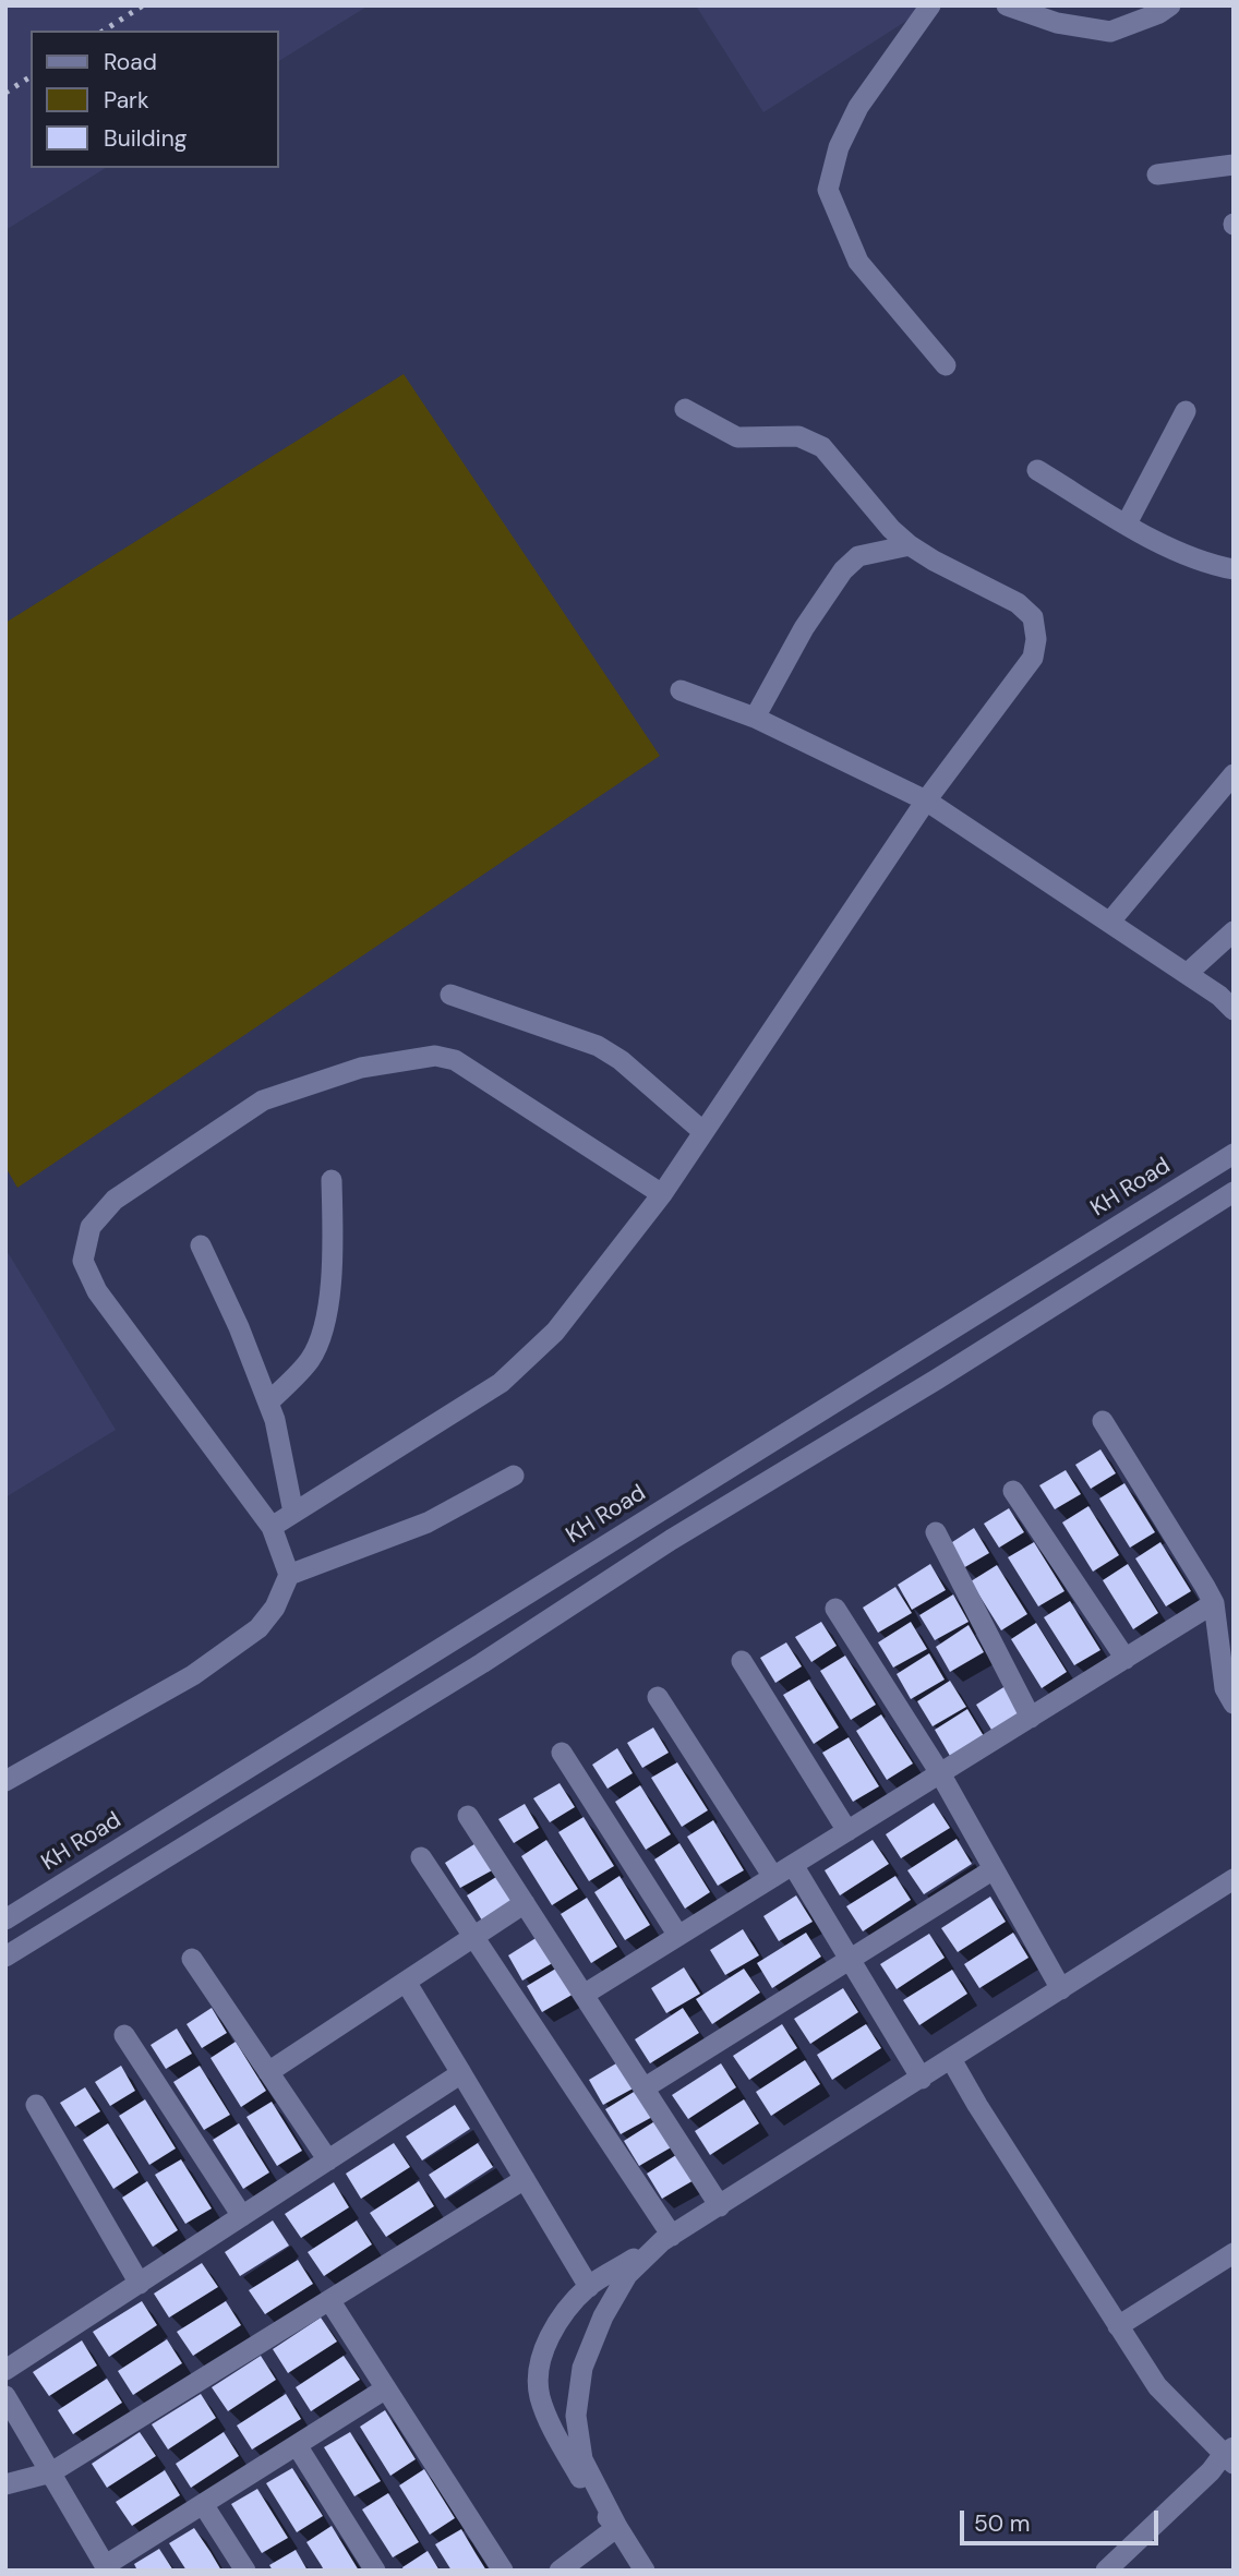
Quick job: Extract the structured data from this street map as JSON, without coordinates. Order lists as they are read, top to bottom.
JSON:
{
  "streets": {
    "street": ["KH Road"]
  },
  "legend": ["Road", "Park", "Building"],
  "scale_bar": "50 m"
}
